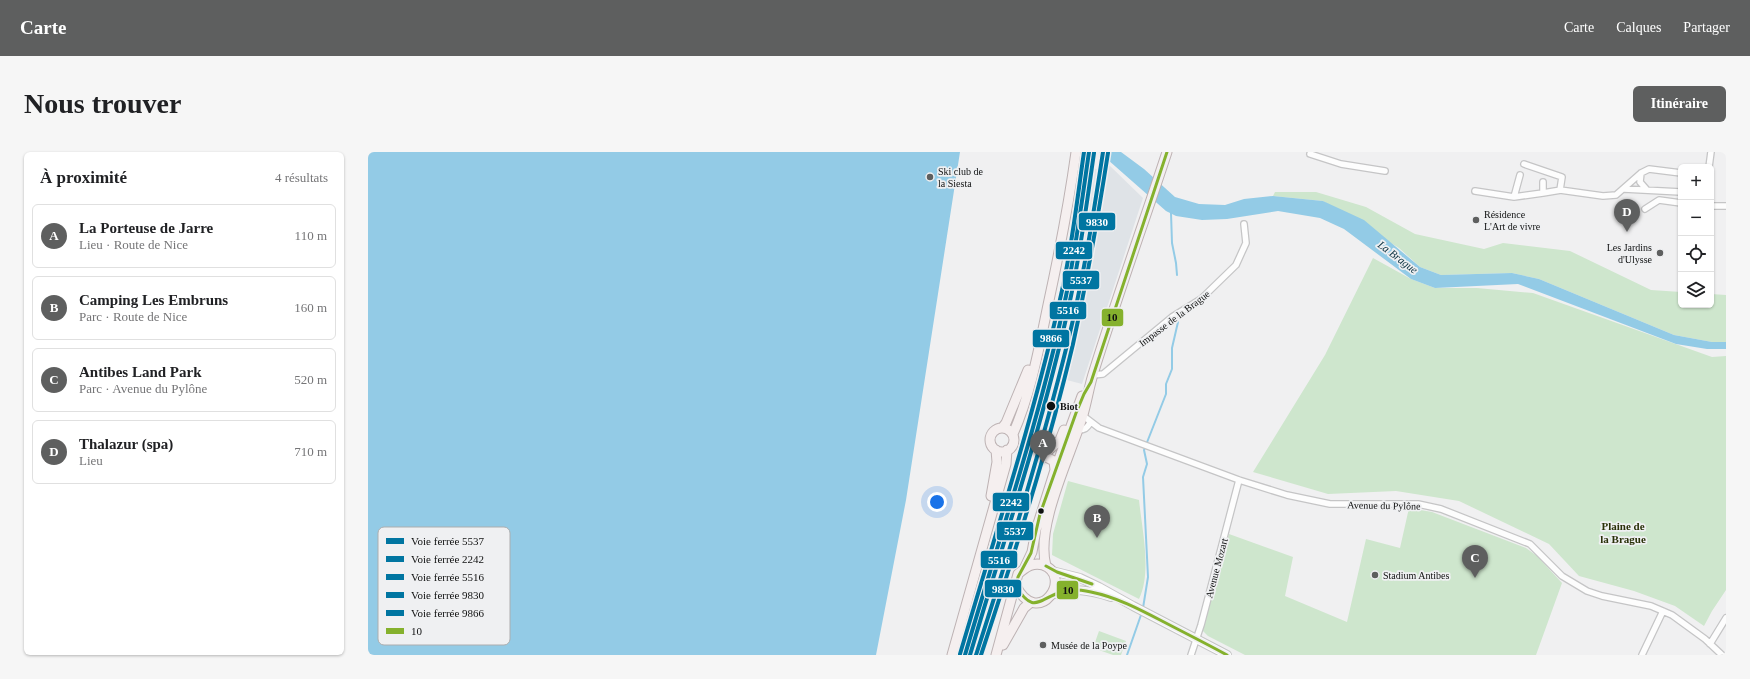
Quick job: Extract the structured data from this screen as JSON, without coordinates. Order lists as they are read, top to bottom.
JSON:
{
  "streets": {
    "street": ["Impasse de la Brague", "Avenue du Pylône", "Avenue Mozart"]
  },
  "crossings": [
    ["Avenue du Pylône", "Avenue Mozart"]
  ],
  "districts": ["Plaine de la Brague"],
  "water": ["La Brague"],
  "places": [
    "Ski club de la Siesta",
    "Résidence L'Art de vivre",
    "Les Jardins d'Ulysse",
    "Biot",
    "Stadium Antibes",
    "Musée de la Poype"
  ],
  "lines": [
    "rail line 5537",
    "rail line 2242",
    "rail line 9866",
    "transit line 10",
    "rail line 5516",
    "rail line 9830"
  ],
  "legend": [
    "Voie ferrée 5537",
    "Voie ferrée 2242",
    "Voie ferrée 5516",
    "Voie ferrée 9830",
    "Voie ferrée 9866",
    "10"
  ],
  "page": {
    "header": "Carte",
    "nav": ["Carte", "Calques", "Partager"],
    "buttons": "Itinéraire",
    "title": "Nous trouver",
    "heading": ["À proximité", "4 résultats"],
    "map_buttons": ["+", "−"],
    "pins": [
      "D",
      "A",
      "B",
      "C"
    ],
    "list": [
      {
        "mark": "A",
        "name": "La Porteuse de Jarre",
        "note": "Lieu · Route de Nice",
        "value": "110 m"
      },
      {
        "mark": "B",
        "name": "Camping Les Embruns",
        "note": "Parc · Route de Nice",
        "value": "160 m"
      },
      {
        "mark": "C",
        "name": "Antibes Land Park",
        "note": "Parc · Avenue du Pylône",
        "value": "520 m"
      },
      {
        "mark": "D",
        "name": "Thalazur (spa)",
        "note": "Lieu",
        "value": "710 m"
      }
    ]
  }
}
